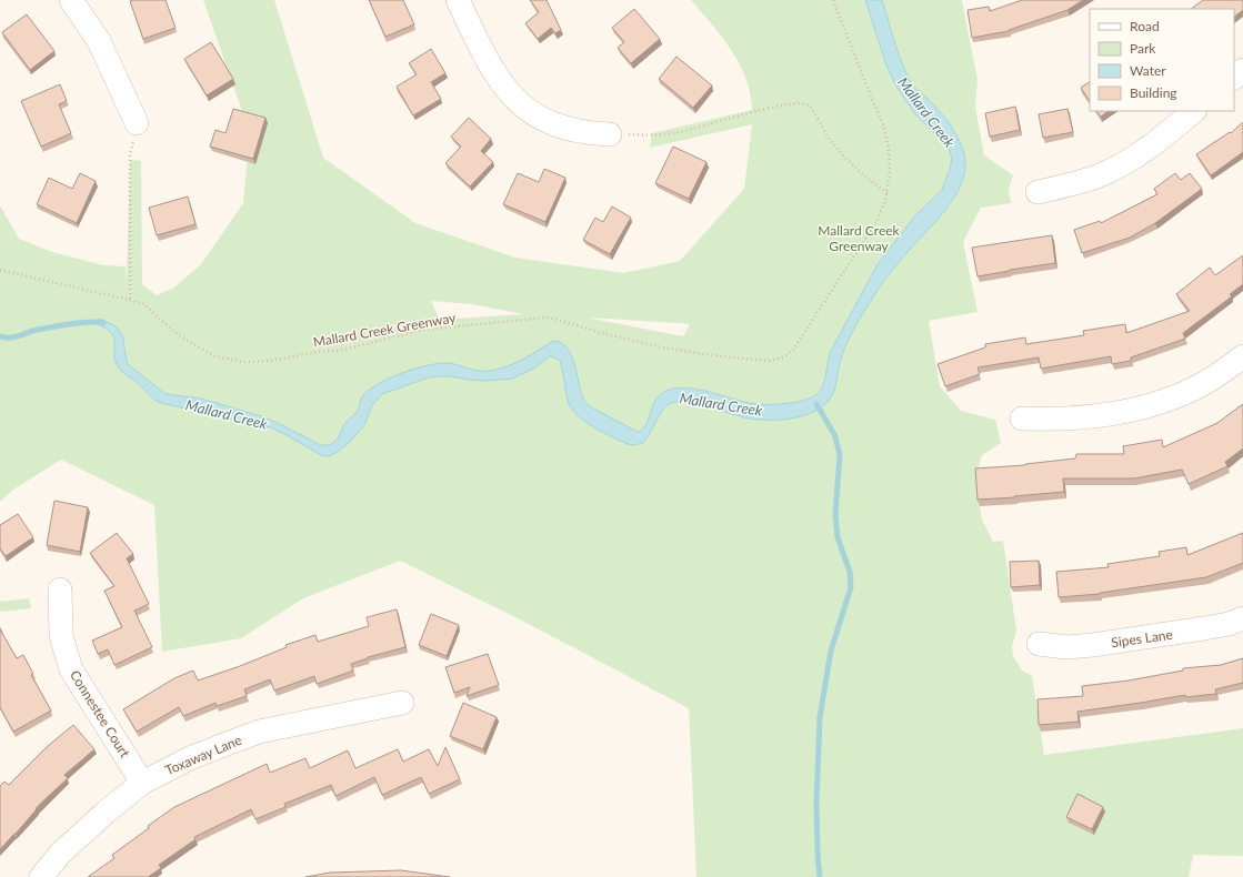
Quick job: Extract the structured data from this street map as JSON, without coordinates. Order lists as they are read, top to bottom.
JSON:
{
  "streets": {
    "street": ["Sipes Lane", "Connestee Court", "Toxaway Lane"],
    "path": ["Mallard Creek Greenway"]
  },
  "crossings": [
    ["Connestee Court", "Toxaway Lane"]
  ],
  "water": ["Mallard Creek"],
  "parks": ["Mallard Creek Greenway"],
  "legend": [
    "Road",
    "Park",
    "Water",
    "Building"
  ]
}
